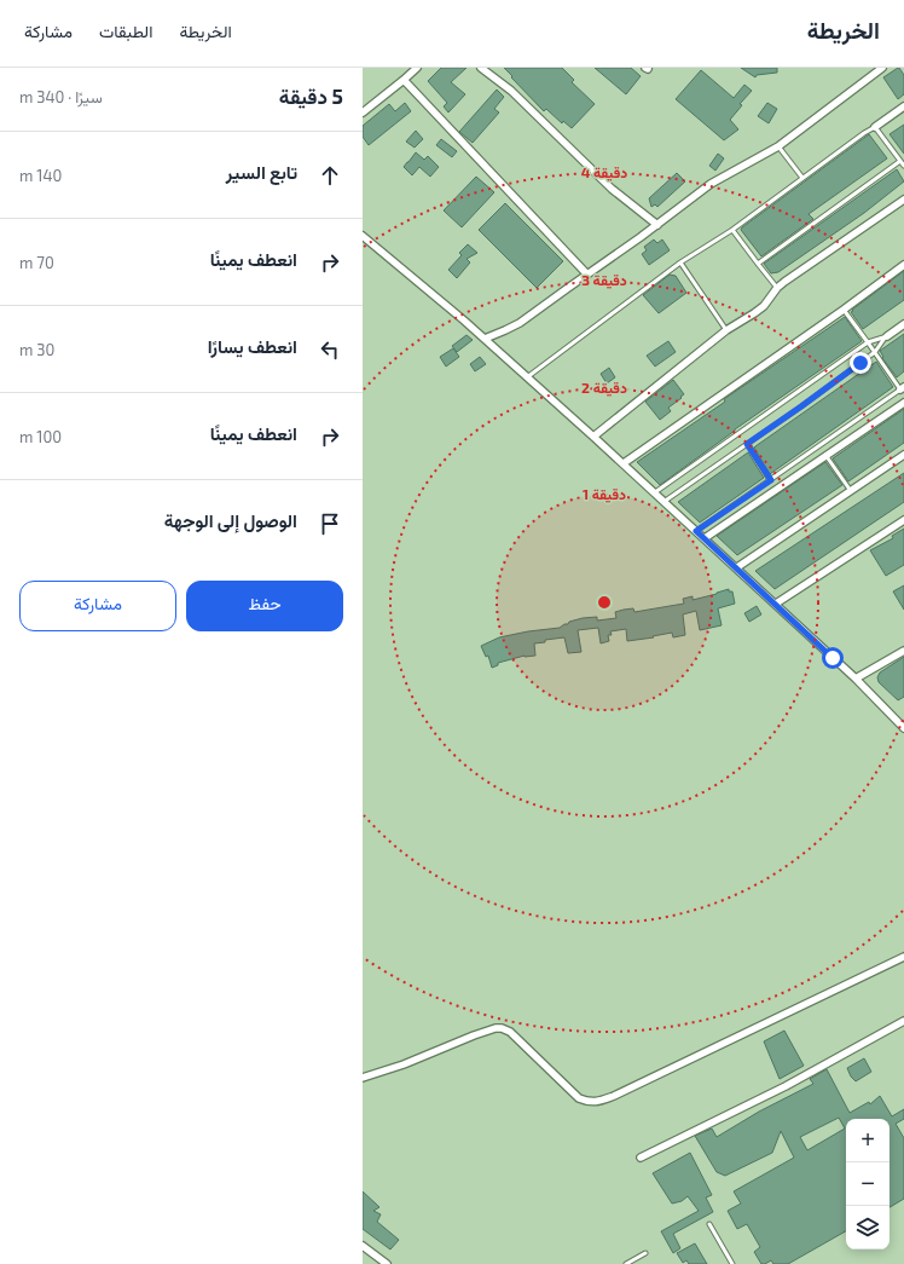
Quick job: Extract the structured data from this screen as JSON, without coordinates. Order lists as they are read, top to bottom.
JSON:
{
  "page": {
    "header": "الخريطة",
    "nav": ["الخريطة", "الطبقات", "مشاركة"],
    "heading": ["5 دقيقة", "سيرًا · 340 m"],
    "list": [
      ["تابع السير", "140 m"],
      ["انعطف يمينًا", "70 m"],
      ["انعطف يسارًا", "30 m"],
      ["انعطف يمينًا", "100 m"],
      "الوصول إلى الوجهة"
    ],
    "buttons": ["حفظ", "مشاركة"],
    "map_buttons": ["+", "−"]
  },
  "rings": [
    "4 دقيقة",
    "3 دقيقة",
    "2 دقيقة",
    "1 دقيقة"
  ]
}
